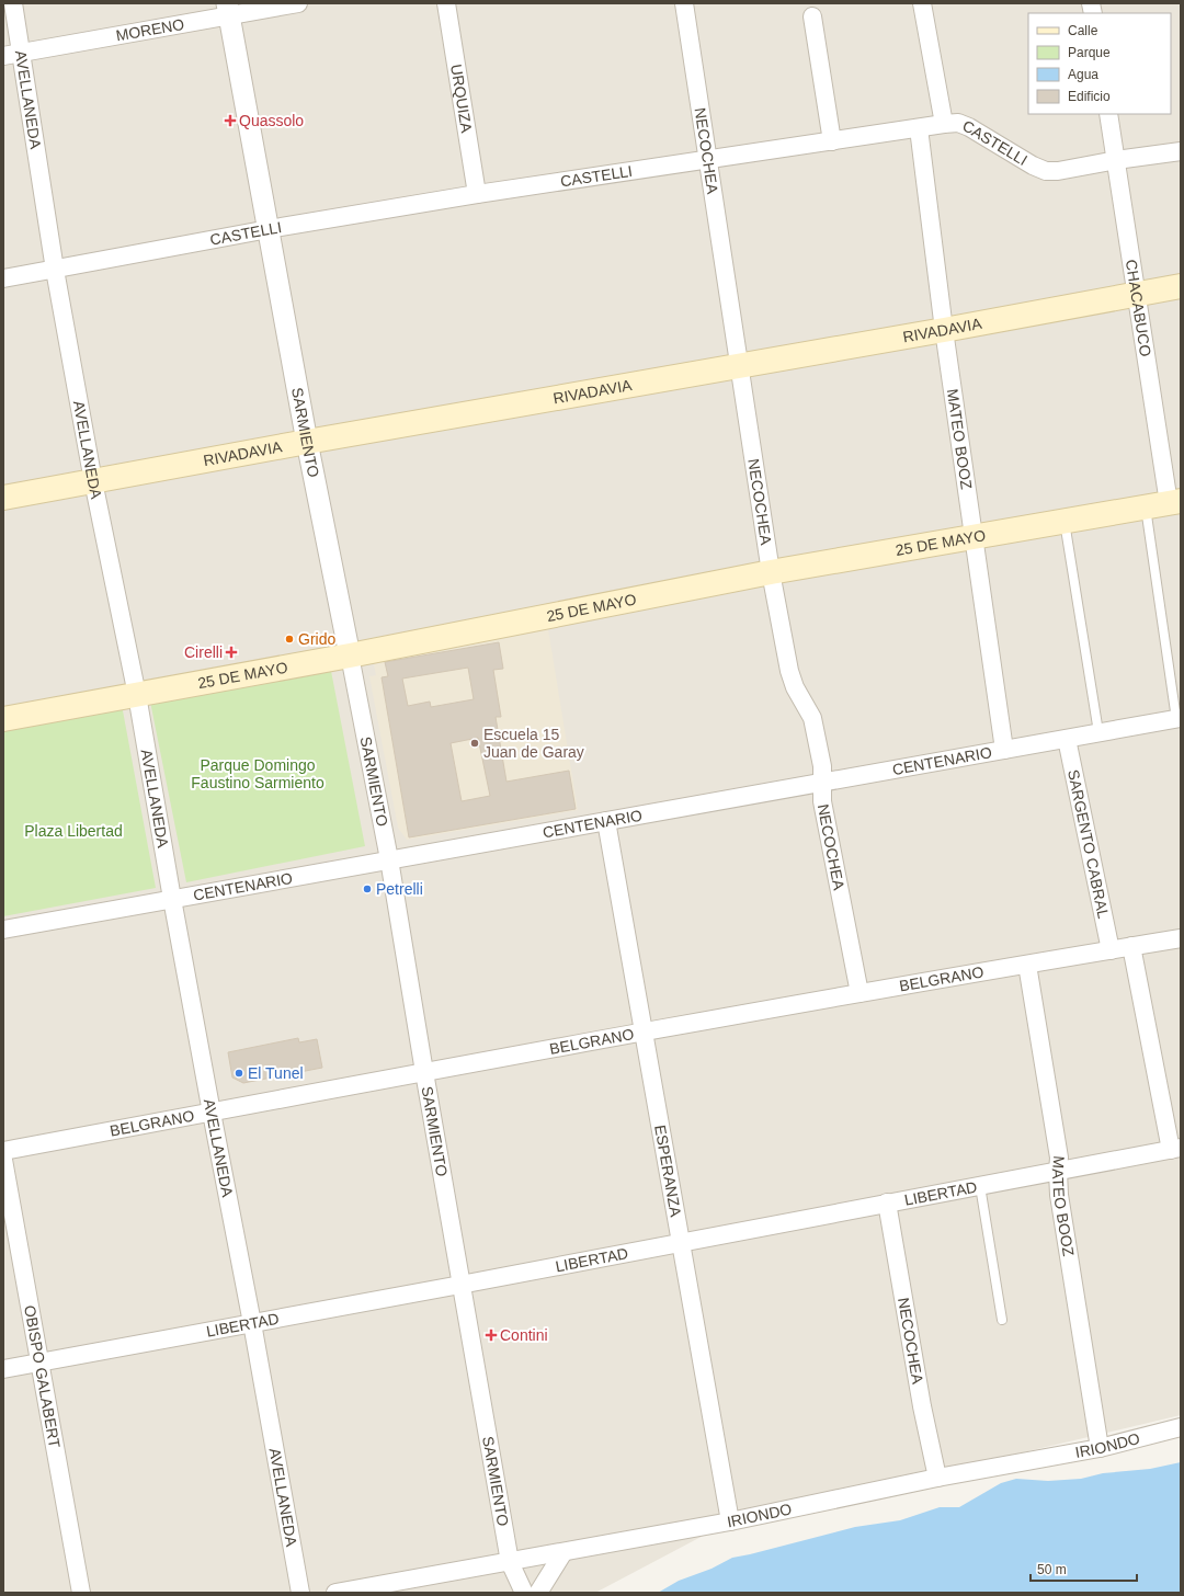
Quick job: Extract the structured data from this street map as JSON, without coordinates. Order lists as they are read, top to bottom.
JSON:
{
  "streets": {
    "main road": ["RIVADAVIA", "25 DE MAYO"],
    "street": [
      "MORENO",
      "URQUIZA",
      "AVELLANEDA",
      "CASTELLI",
      "NECOCHEA",
      "CHACABUCO",
      "SARMIENTO",
      "MATEO BOOZ",
      "CENTENARIO",
      "SARGENTO CABRAL",
      "BELGRANO",
      "ESPERANZA",
      "LIBERTAD",
      "OBISPO GALABERT",
      "IRIONDO"
    ]
  },
  "crossings": [
    ["MORENO", "AVELLANEDA"],
    ["MORENO", "SARMIENTO"],
    ["URQUIZA", "CASTELLI"],
    ["AVELLANEDA", "CASTELLI"],
    ["AVELLANEDA", "RIVADAVIA"],
    ["AVELLANEDA", "25 DE MAYO"],
    ["AVELLANEDA", "CENTENARIO"],
    ["AVELLANEDA", "BELGRANO"],
    ["AVELLANEDA", "LIBERTAD"],
    ["CASTELLI", "NECOCHEA"],
    ["CASTELLI", "CHACABUCO"],
    ["CASTELLI", "SARMIENTO"],
    ["CASTELLI", "MATEO BOOZ"],
    ["NECOCHEA", "RIVADAVIA"],
    ["NECOCHEA", "25 DE MAYO"],
    ["NECOCHEA", "CENTENARIO"],
    ["NECOCHEA", "BELGRANO"],
    ["NECOCHEA", "LIBERTAD"],
    ["NECOCHEA", "IRIONDO"],
    ["CHACABUCO", "RIVADAVIA"],
    ["CHACABUCO", "25 DE MAYO"],
    ["RIVADAVIA", "SARMIENTO"],
    ["RIVADAVIA", "MATEO BOOZ"],
    ["SARMIENTO", "25 DE MAYO"],
    ["SARMIENTO", "CENTENARIO"],
    ["SARMIENTO", "BELGRANO"],
    ["SARMIENTO", "LIBERTAD"],
    ["SARMIENTO", "IRIONDO"],
    ["MATEO BOOZ", "25 DE MAYO"],
    ["MATEO BOOZ", "CENTENARIO"],
    ["MATEO BOOZ", "BELGRANO"],
    ["MATEO BOOZ", "LIBERTAD"],
    ["MATEO BOOZ", "IRIONDO"],
    ["CENTENARIO", "SARGENTO CABRAL"],
    ["CENTENARIO", "ESPERANZA"],
    ["SARGENTO CABRAL", "BELGRANO"],
    ["BELGRANO", "ESPERANZA"],
    ["ESPERANZA", "LIBERTAD"],
    ["ESPERANZA", "IRIONDO"],
    ["LIBERTAD", "OBISPO GALABERT"]
  ],
  "parks": ["Parque Domingo Faustino Sarmiento", "Plaza Libertad"],
  "places": {
    "health": ["Quassolo", "Cirelli", "Contini"],
    "other": [
      "Grido",
      "Escuela 15 Juan de Garay",
      "Petrelli",
      "El Tunel"
    ]
  },
  "legend": [
    "Calle",
    "Parque",
    "Agua",
    "Edificio"
  ],
  "scale_bar": "50 m"
}
